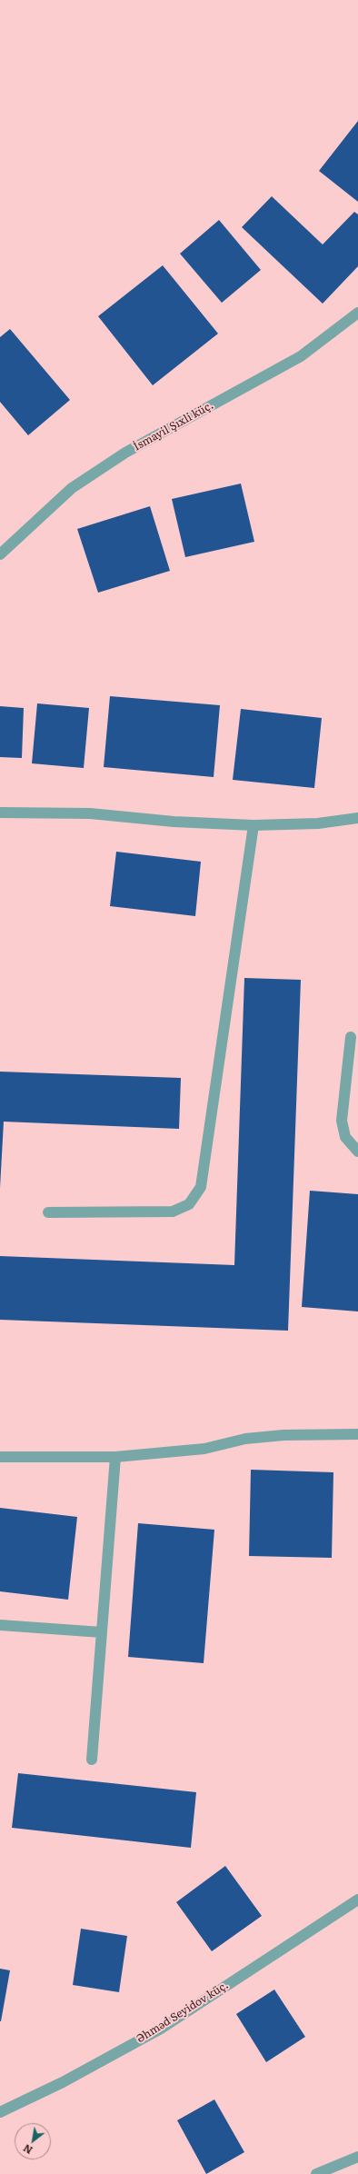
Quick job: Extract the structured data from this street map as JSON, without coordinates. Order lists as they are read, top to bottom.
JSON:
{
  "streets": {
    "street": ["İsmayil Şıxli küç.", "Əhməd Seyidov küç."]
  },
  "north": "bottom left"
}
